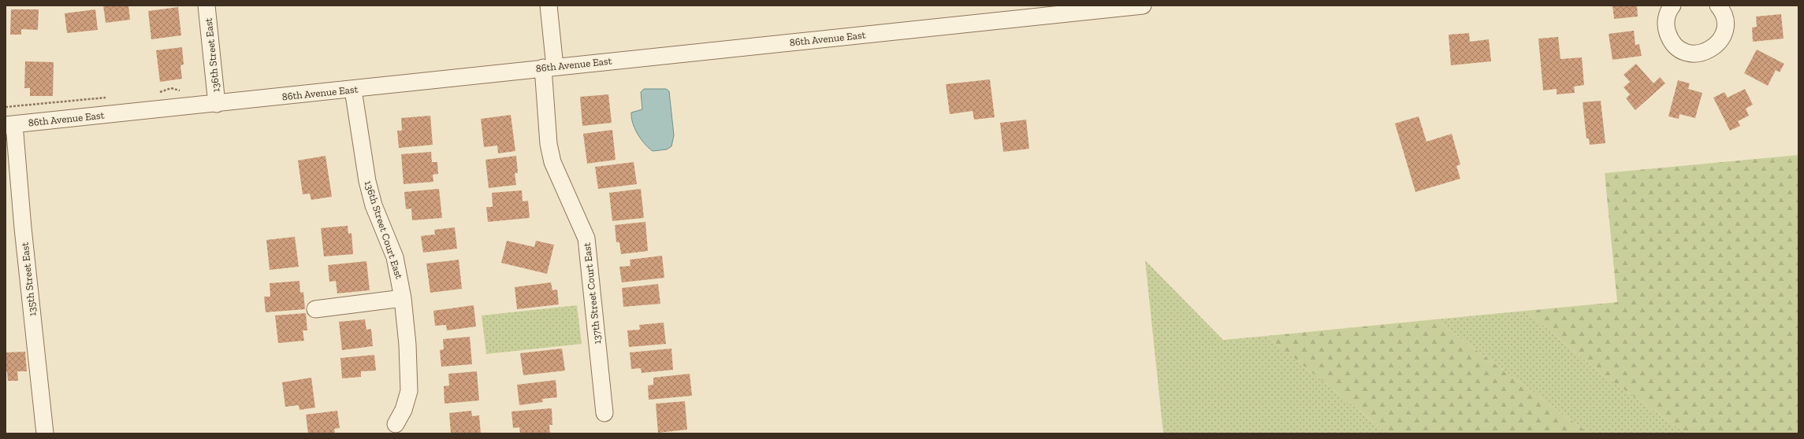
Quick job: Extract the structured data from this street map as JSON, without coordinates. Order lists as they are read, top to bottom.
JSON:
{
  "streets": {
    "street": [
      "86th Avenue East",
      "136th Street East",
      "136th Street Court East",
      "135th Street East",
      "137th Street Court East"
    ]
  },
  "crossings": [
    ["86th Avenue East", "136th Street East"],
    ["86th Avenue East", "136th Street Court East"],
    ["86th Avenue East", "135th Street East"],
    ["86th Avenue East", "137th Street Court East"]
  ]
}
